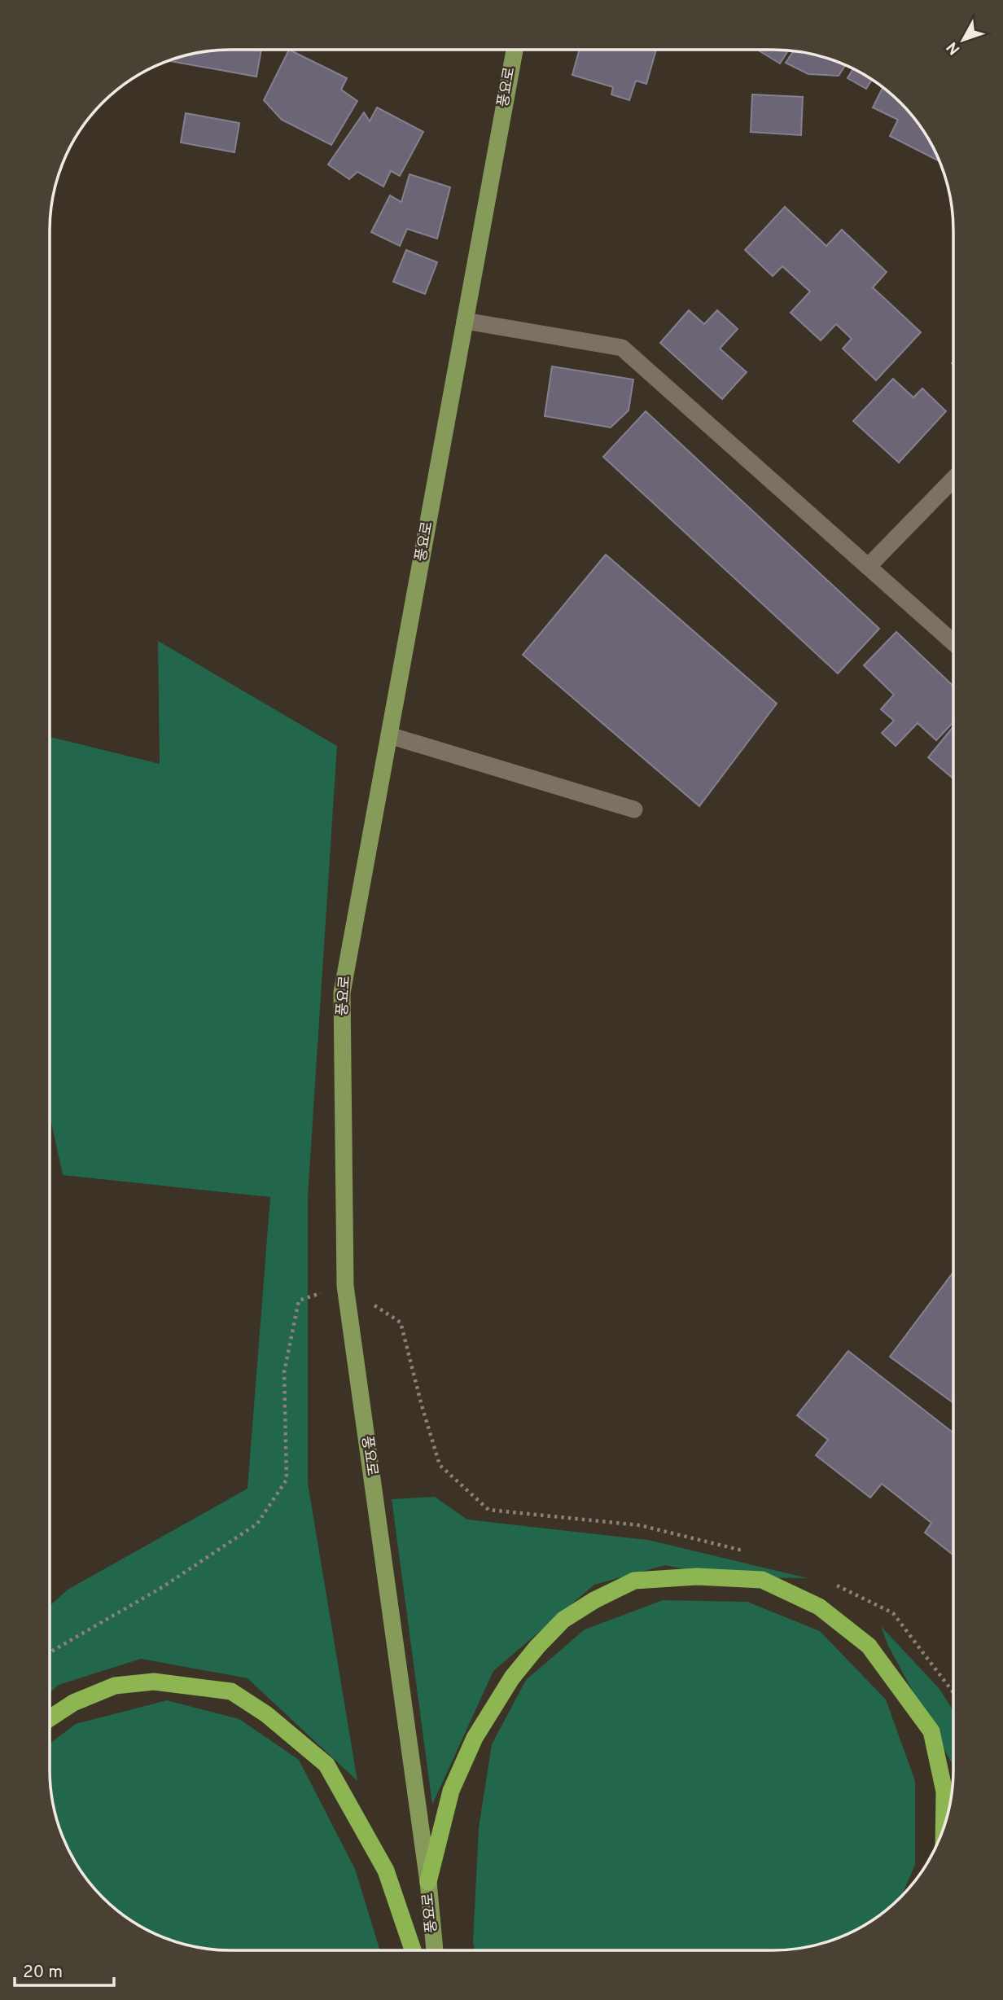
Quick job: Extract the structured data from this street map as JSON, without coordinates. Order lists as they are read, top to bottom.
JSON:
{
  "streets": {
    "main road": ["풍요로"]
  },
  "scale_bar": "20 m",
  "north": "bottom left"
}
